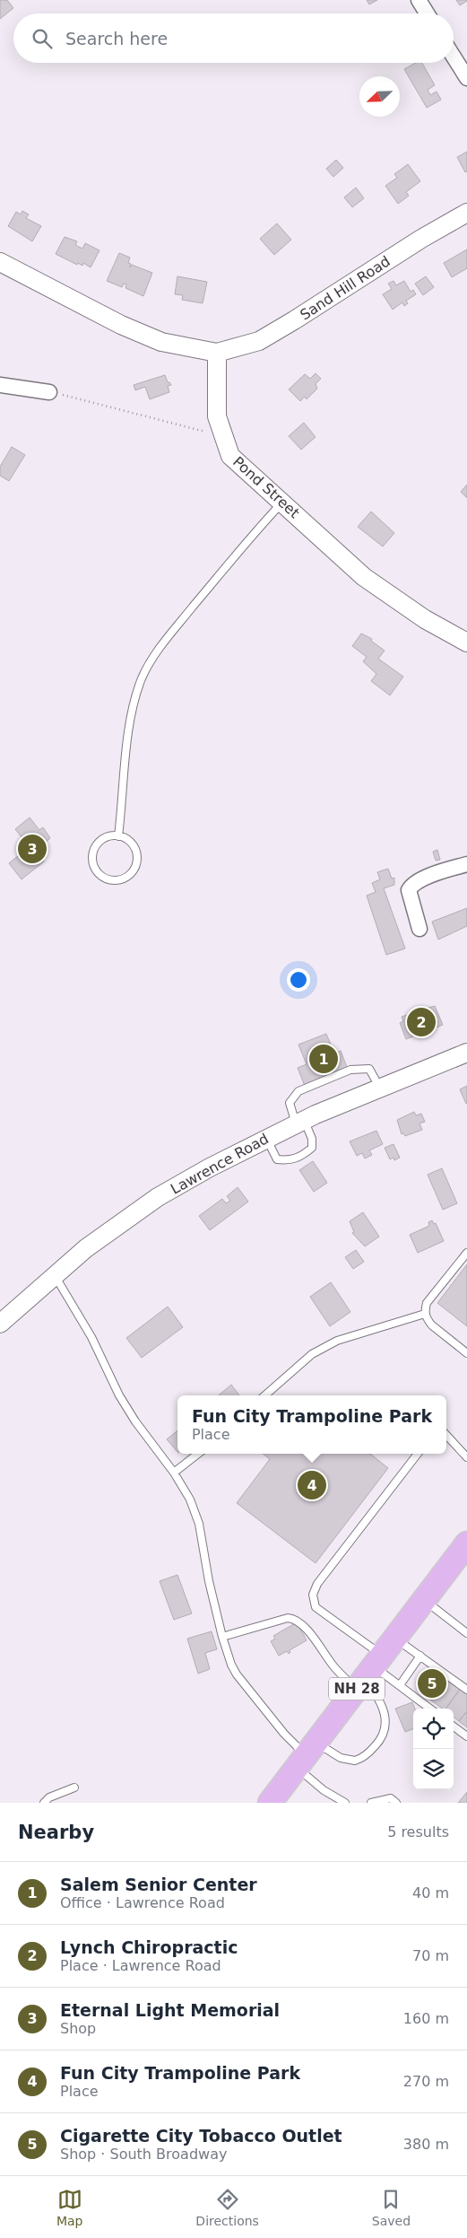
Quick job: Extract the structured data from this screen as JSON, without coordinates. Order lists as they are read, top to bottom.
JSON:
{
  "streets": {
    "main road": ["NH 28"],
    "street": ["Sand Hill Road", "Pond Street", "Lawrence Road"]
  },
  "crossings": [
    ["Sand Hill Road", "Pond Street"]
  ],
  "north": "bottom left",
  "page": {
    "search": "Search here",
    "pins": [
      "3",
      "2",
      "1",
      "4",
      "5"
    ],
    "popup": ["Fun City Trampoline Park", "Place"],
    "heading": ["Nearby", "5 results"],
    "list": [
      {
        "mark": "1",
        "name": "Salem Senior Center",
        "note": "Office · Lawrence Road",
        "value": "40 m"
      },
      {
        "mark": "2",
        "name": "Lynch Chiropractic",
        "note": "Place · Lawrence Road",
        "value": "70 m"
      },
      {
        "mark": "3",
        "name": "Eternal Light Memorial",
        "note": "Shop",
        "value": "160 m"
      },
      {
        "mark": "4",
        "name": "Fun City Trampoline Park",
        "note": "Place",
        "value": "270 m"
      },
      {
        "mark": "5",
        "name": "Cigarette City Tobacco Outlet",
        "note": "Shop · South Broadway",
        "value": "380 m"
      }
    ],
    "nav": ["Map", "Directions", "Saved"]
  }
}
